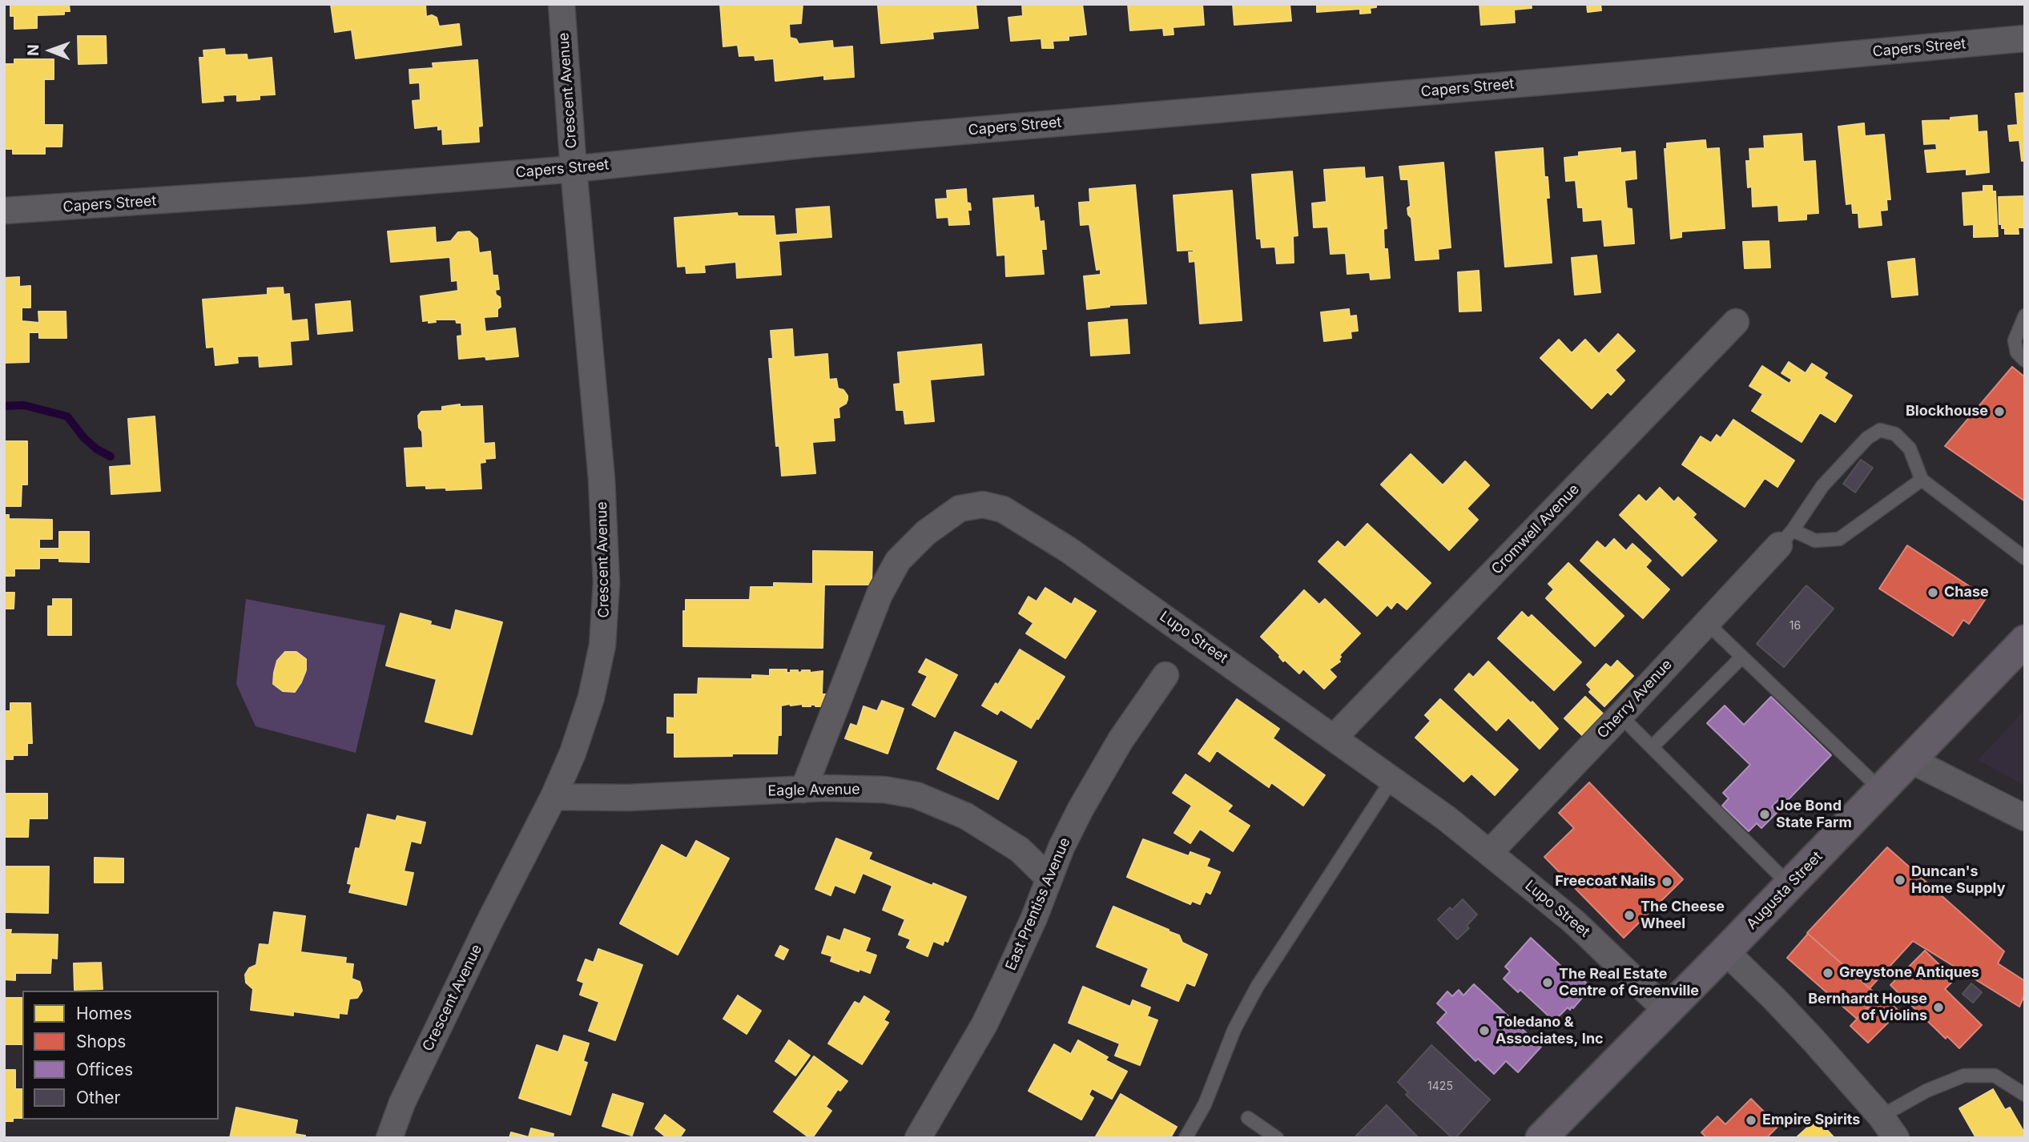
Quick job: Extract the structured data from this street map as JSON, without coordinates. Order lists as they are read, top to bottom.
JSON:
{
  "streets": {
    "main road": ["Augusta Street"],
    "street": [
      "Capers Street",
      "Crescent Avenue",
      "Cromwell Avenue",
      "Lupo Street",
      "Cherry Avenue",
      "Eagle Avenue",
      "East Prentiss Avenue"
    ]
  },
  "crossings": [
    ["Capers Street", "Crescent Avenue"],
    ["Crescent Avenue", "Eagle Avenue"],
    ["Cromwell Avenue", "Lupo Street"],
    ["Lupo Street", "Cherry Avenue"],
    ["Lupo Street", "Eagle Avenue"],
    ["Lupo Street", "Augusta Street"],
    ["Eagle Avenue", "East Prentiss Avenue"]
  ],
  "places": [
    "Blockhouse",
    "Chase",
    "Joe Bond State Farm",
    "Duncan's Home Supply",
    "Freecoat Nails",
    "The Cheese Wheel",
    "Greystone Antiques",
    "The Real Estate Centre of Greenville",
    "Bernhardt House of Violins",
    "Toledano & Associates, Inc",
    "Empire Spirits"
  ],
  "house_numbers": ["16", "1425"],
  "legend": [
    "Homes",
    "Shops",
    "Offices",
    "Other"
  ],
  "north": "left"
}
